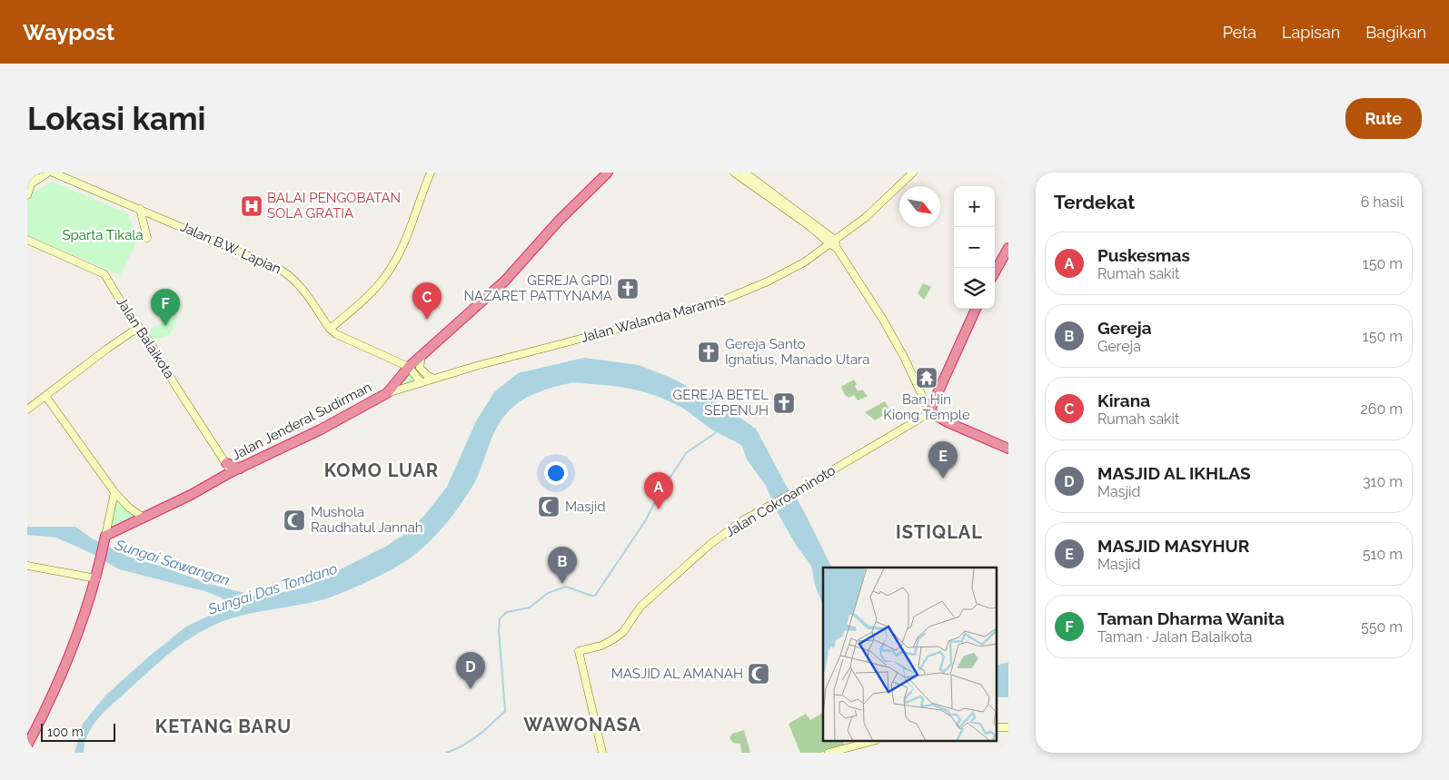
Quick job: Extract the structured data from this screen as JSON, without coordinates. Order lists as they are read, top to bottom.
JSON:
{
  "streets": {
    "highway": ["Jalan Jenderal Sudirman"],
    "street": [
      "Jalan B.W. Lapian",
      "Jalan Walanda Maramis",
      "Jalan Balaikota",
      "Jalan Cokroaminoto"
    ]
  },
  "crossings": [
    ["Jalan B.W. Lapian", "Jalan Jenderal Sudirman"],
    ["Jalan Walanda Maramis", "Jalan Jenderal Sudirman"]
  ],
  "districts": [
    "KOMO LUAR",
    "ISTIQLAL",
    "WAWONASA",
    "KETANG BARU"
  ],
  "water": ["Sungai Sawangan", "Sungai Das Tondano"],
  "parks": ["Sparta Tikala"],
  "places": {
    "hospital": ["BALAI PENGOBATAN SOLA GRATIA"],
    "church": ["GEREJA GPDI NAZARET PATTYNAMA", "Gereja Santo Ignatius, Manado Utara", "GEREJA BETEL SEPENUH"],
    "temple": ["Ban Hin Kiong Temple"],
    "mosque": ["Masjid", "Mushola Raudhatul Jannah", "MASJID AL AMANAH"]
  },
  "scale_bar": "100 m",
  "north": "bottom right",
  "page": {
    "header": "Waypost",
    "nav": ["Peta", "Lapisan", "Bagikan"],
    "buttons": "Rute",
    "title": "Lokasi kami",
    "heading": ["Terdekat", "6 hasil"],
    "map_buttons": ["+", "−"],
    "list": [
      {
        "mark": "A",
        "name": "Puskesmas",
        "note": "Rumah sakit",
        "value": "150 m"
      },
      {
        "mark": "B",
        "name": "Gereja",
        "note": "Gereja",
        "value": "150 m"
      },
      {
        "mark": "C",
        "name": "Kirana",
        "note": "Rumah sakit",
        "value": "260 m"
      },
      {
        "mark": "D",
        "name": "MASJID AL IKHLAS",
        "note": "Masjid",
        "value": "310 m"
      },
      {
        "mark": "E",
        "name": "MASJID MASYHUR",
        "note": "Masjid",
        "value": "510 m"
      },
      {
        "mark": "F",
        "name": "Taman Dharma Wanita",
        "note": "Taman · Jalan Balaikota",
        "value": "550 m"
      }
    ],
    "pins": [
      "C",
      "F",
      "E",
      "A",
      "B",
      "D"
    ],
    "scale": "100 m"
  }
}
